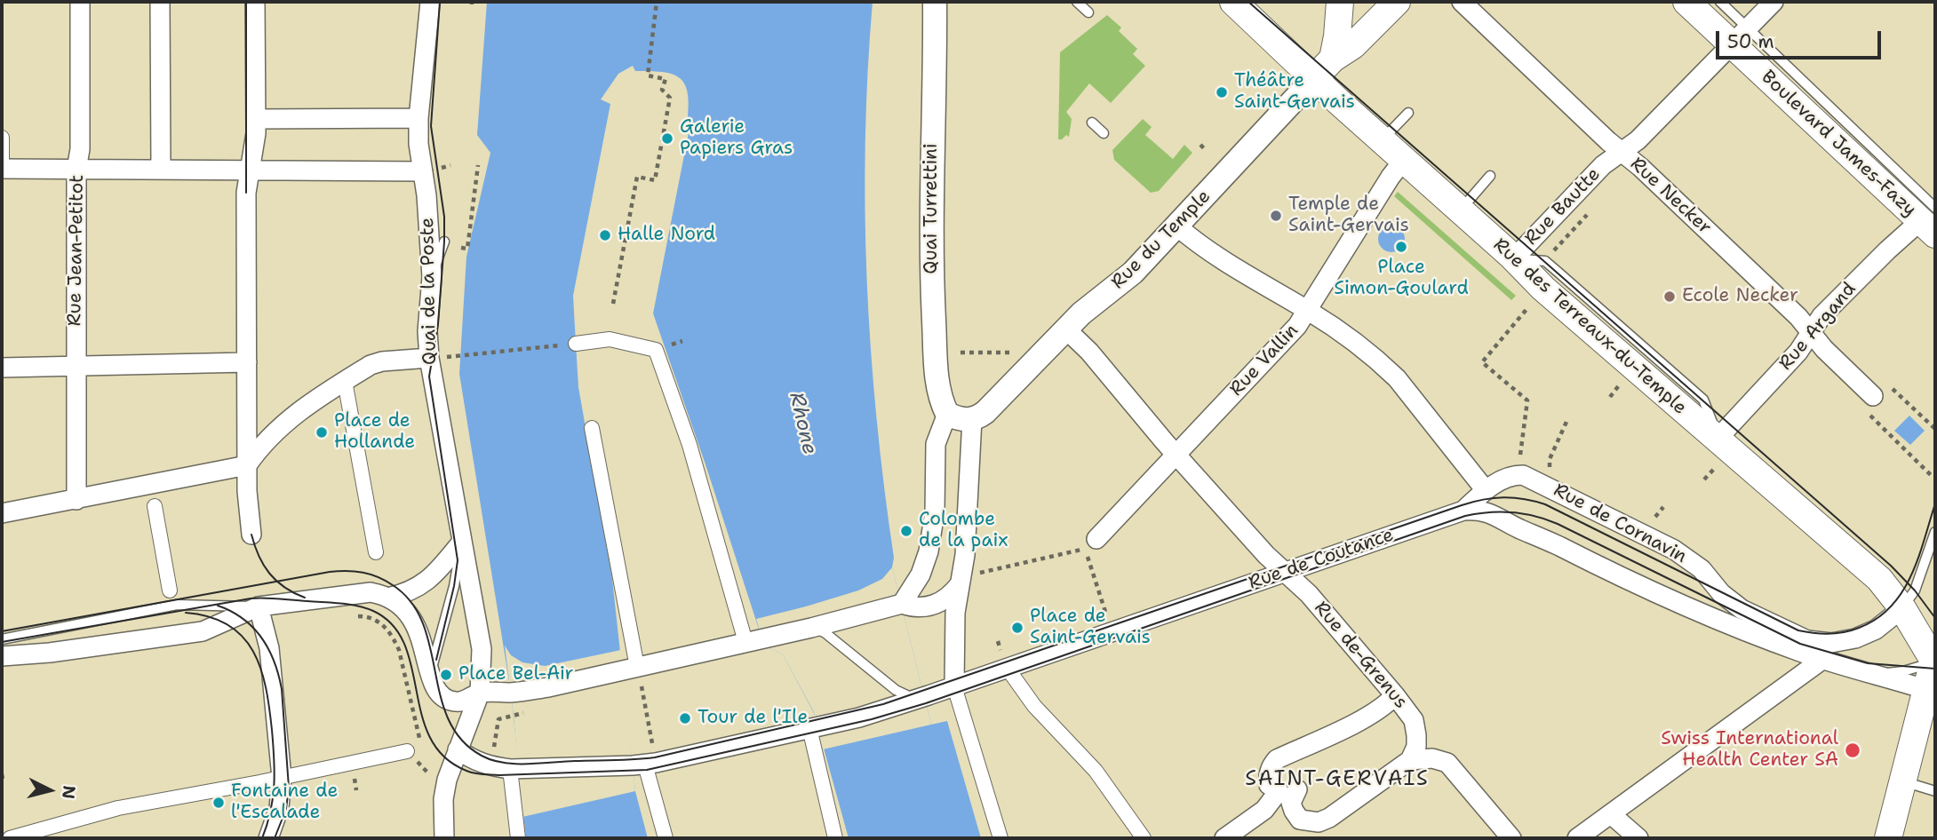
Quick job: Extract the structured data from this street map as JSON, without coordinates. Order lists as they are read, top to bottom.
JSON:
{
  "streets": {
    "main road": ["Boulevard James-Fazy", "Rue des Terreaux-du-Temple"],
    "street": [
      "Rue Necker",
      "Rue Bautte",
      "Quai Turrettini",
      "Rue du Temple",
      "Rue Jean-Petitot",
      "Quai de la Poste",
      "Rue Argand",
      "Rue Vallin",
      "Rue de Cornavin",
      "Rue de Coutance",
      "Rue de-Grenus"
    ]
  },
  "crossings": [
    ["Boulevard James-Fazy", "Rue Bautte"],
    ["Boulevard James-Fazy", "Rue Argand"],
    ["Rue Necker", "Rue Bautte"],
    ["Rue Necker", "Rue Argand"],
    ["Rue Bautte", "Rue des Terreaux-du-Temple"],
    ["Rue du Temple", "Rue des Terreaux-du-Temple"],
    ["Rue du Temple", "Rue de-Grenus"],
    ["Rue des Terreaux-du-Temple", "Rue Argand"],
    ["Rue des Terreaux-du-Temple", "Rue Vallin"],
    ["Rue des Terreaux-du-Temple", "Rue de Cornavin"],
    ["Rue Vallin", "Rue de-Grenus"],
    ["Rue de Cornavin", "Rue de Coutance"],
    ["Rue de Coutance", "Rue de-Grenus"]
  ],
  "districts": ["SAINT-GERVAIS"],
  "water": ["Rhone"],
  "places": [
    "Théâtre Saint-Gervais",
    "Galerie Papiers Gras",
    "Temple de Saint-Gervais",
    "Halle Nord",
    "Place Simon-Goulard",
    "Ecole Necker",
    "Place de Hollande",
    "Colombe de la paix",
    "Place de Saint-Gervais",
    "Place Bel-Air",
    "Tour de l'Ile",
    "Swiss International Health Center SA",
    "Fontaine de l'Escalade"
  ],
  "scale_bar": "50 m",
  "north": "right"
}
